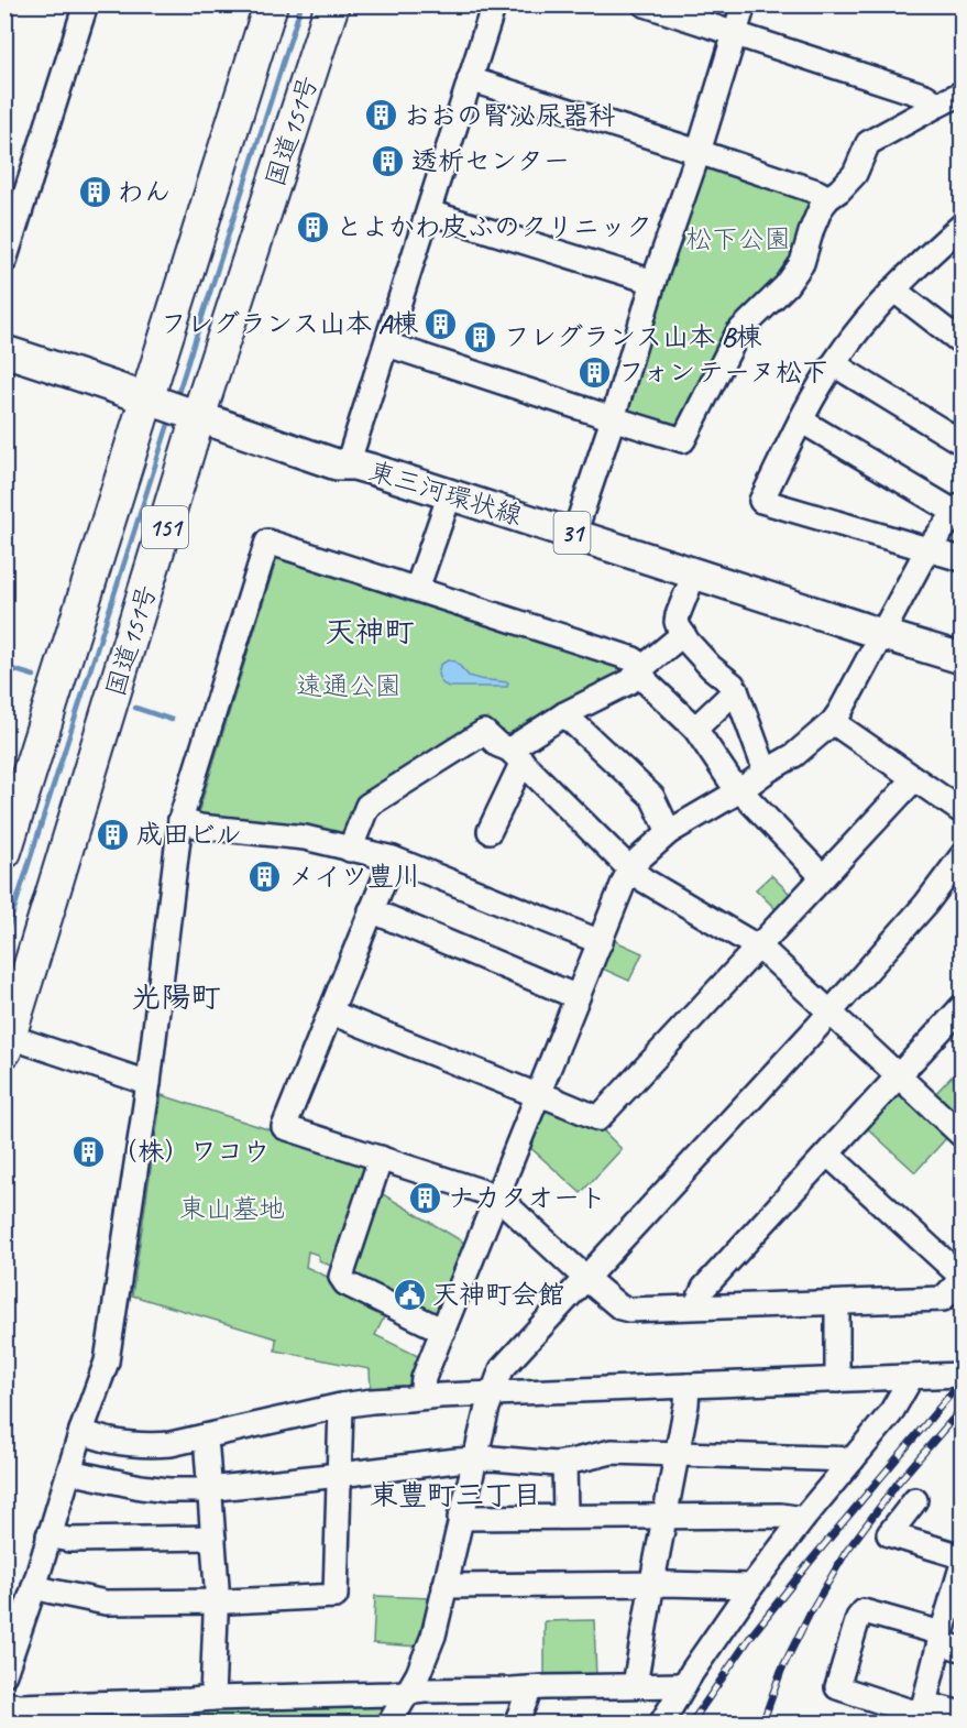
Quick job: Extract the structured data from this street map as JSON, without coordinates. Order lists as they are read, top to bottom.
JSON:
{
  "streets": {
    "highway": ["国道151号", "151"],
    "main road": ["東三河環状線", "31"]
  },
  "crossings": [
    ["国道151号", "東三河環状線"]
  ],
  "districts": ["天神町", "光陽町", "東豊町三丁目"],
  "parks": ["松下公園", "遠通公園", "東山墓地"],
  "places": {
    "building": [
      "おおの腎泌尿器科",
      "透析センター",
      "わん",
      "とよかわ皮ふのクリニック",
      "フレグランス山本 A棟",
      "フレグランス山本 B棟",
      "フォンテーヌ松下",
      "成田ビル",
      "メイツ豊川",
      "（株）ワコウ",
      "ナカタオート"
    ],
    "public building": ["天神町会館"]
  }
}
